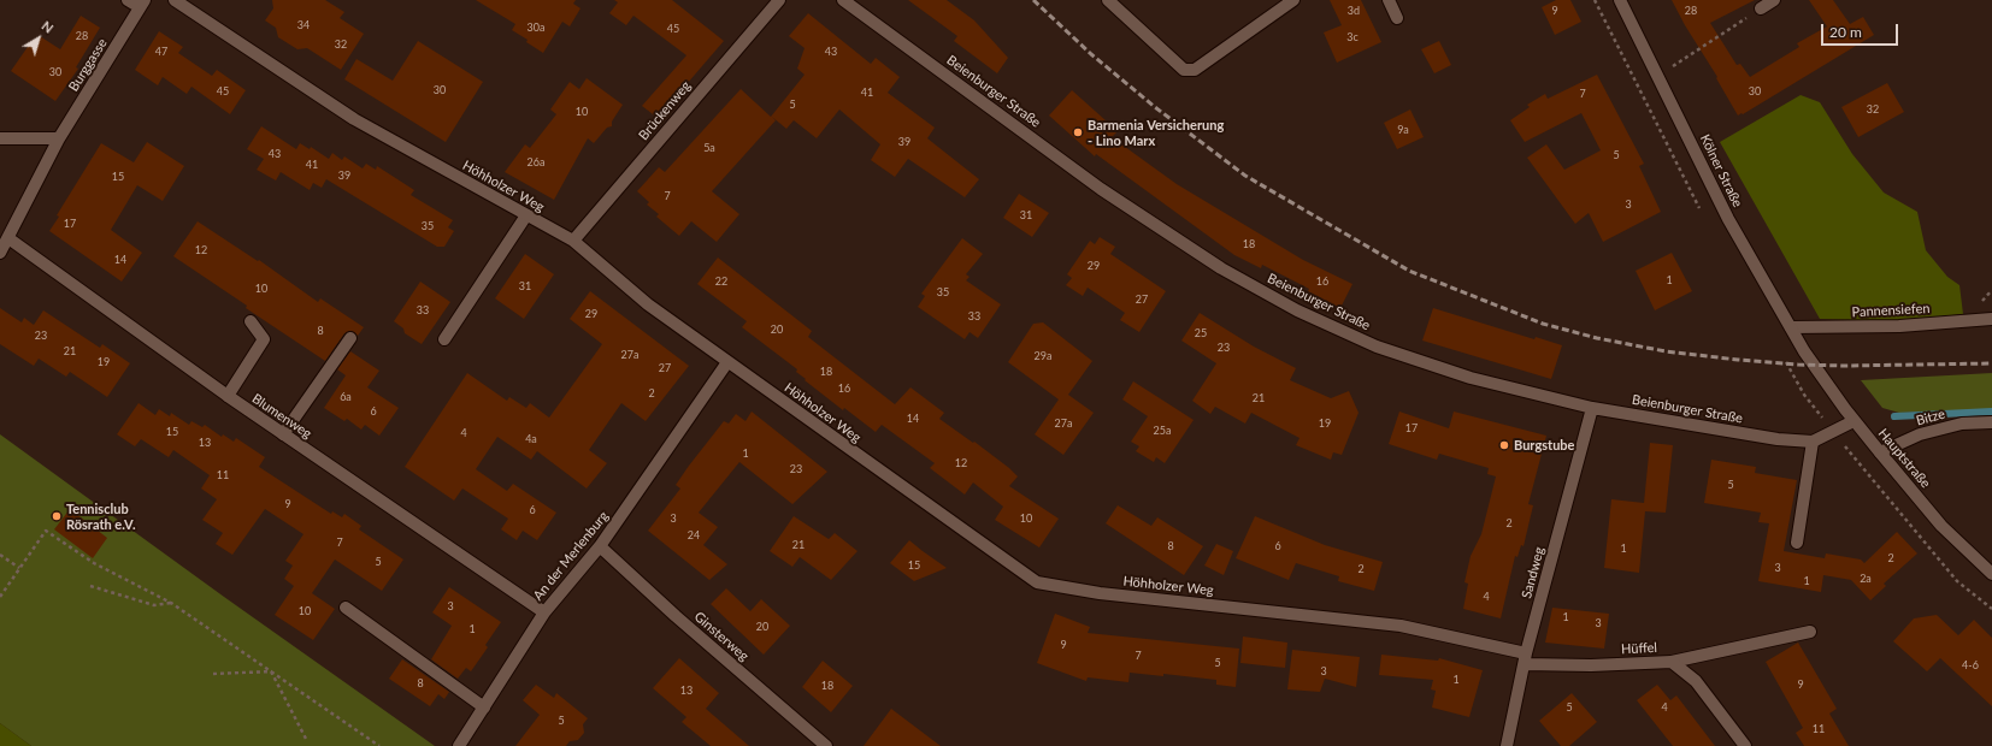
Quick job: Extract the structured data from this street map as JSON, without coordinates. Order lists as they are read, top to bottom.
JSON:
{
  "streets": {
    "street": [
      "Burggasse",
      "Beienburger Straße",
      "Brückenweg",
      "Kölner Straße",
      "Höhholzer Weg",
      "Pannensiefen",
      "Blumenweg",
      "Bitze",
      "Hauptstraße",
      "An der Merlenburg",
      "Sandweg",
      "Ginsterweg",
      "Hüffel"
    ]
  },
  "crossings": [
    ["Burggasse", "Blumenweg"],
    ["Beienburger Straße", "Hauptstraße"],
    ["Beienburger Straße", "Sandweg"],
    ["Brückenweg", "Höhholzer Weg"],
    ["Kölner Straße", "Pannensiefen"],
    ["Kölner Straße", "Hauptstraße"],
    ["Höhholzer Weg", "An der Merlenburg"],
    ["Höhholzer Weg", "Sandweg"],
    ["Höhholzer Weg", "Hüffel"],
    ["Blumenweg", "An der Merlenburg"],
    ["Bitze", "Hauptstraße"],
    ["An der Merlenburg", "Ginsterweg"],
    ["Sandweg", "Hüffel"]
  ],
  "places": ["Barmenia Versicherung - Lino Marx", "Burgstube", "Tennisclub Rösrath e.V."],
  "house_numbers": [
    "3d",
    "9",
    "28",
    "34",
    "30a",
    "45",
    "28",
    "3c",
    "32",
    "47",
    "43",
    "30",
    "30",
    "45",
    "30",
    "41",
    "7",
    "5",
    "32",
    "10",
    "9a",
    "39",
    "5a",
    "43",
    "5",
    "26a",
    "41",
    "39",
    "15",
    "7",
    "3",
    "31",
    "17",
    "35",
    "18",
    "12",
    "14",
    "29",
    "1",
    "22",
    "16",
    "31",
    "10",
    "35",
    "27",
    "33",
    "29",
    "33",
    "20",
    "8",
    "25",
    "23",
    "23",
    "21",
    "27a",
    "29a",
    "19",
    "27",
    "18",
    "16",
    "2",
    "6a",
    "21",
    "6",
    "14",
    "27a",
    "19",
    "17",
    "25a",
    "15",
    "4",
    "4a",
    "13",
    "1",
    "12",
    "23",
    "11",
    "5",
    "9",
    "6",
    "3",
    "10",
    "2",
    "24",
    "7",
    "21",
    "8",
    "6",
    "1",
    "2",
    "5",
    "15",
    "3",
    "2",
    "2a",
    "1",
    "4",
    "3",
    "10",
    "1",
    "3",
    "20",
    "1",
    "9",
    "7",
    "5",
    "4-6",
    "3",
    "1",
    "8",
    "9",
    "18",
    "13",
    "5",
    "4",
    "5",
    "11"
  ],
  "scale_bar": "20 m",
  "north": "top right"
}
